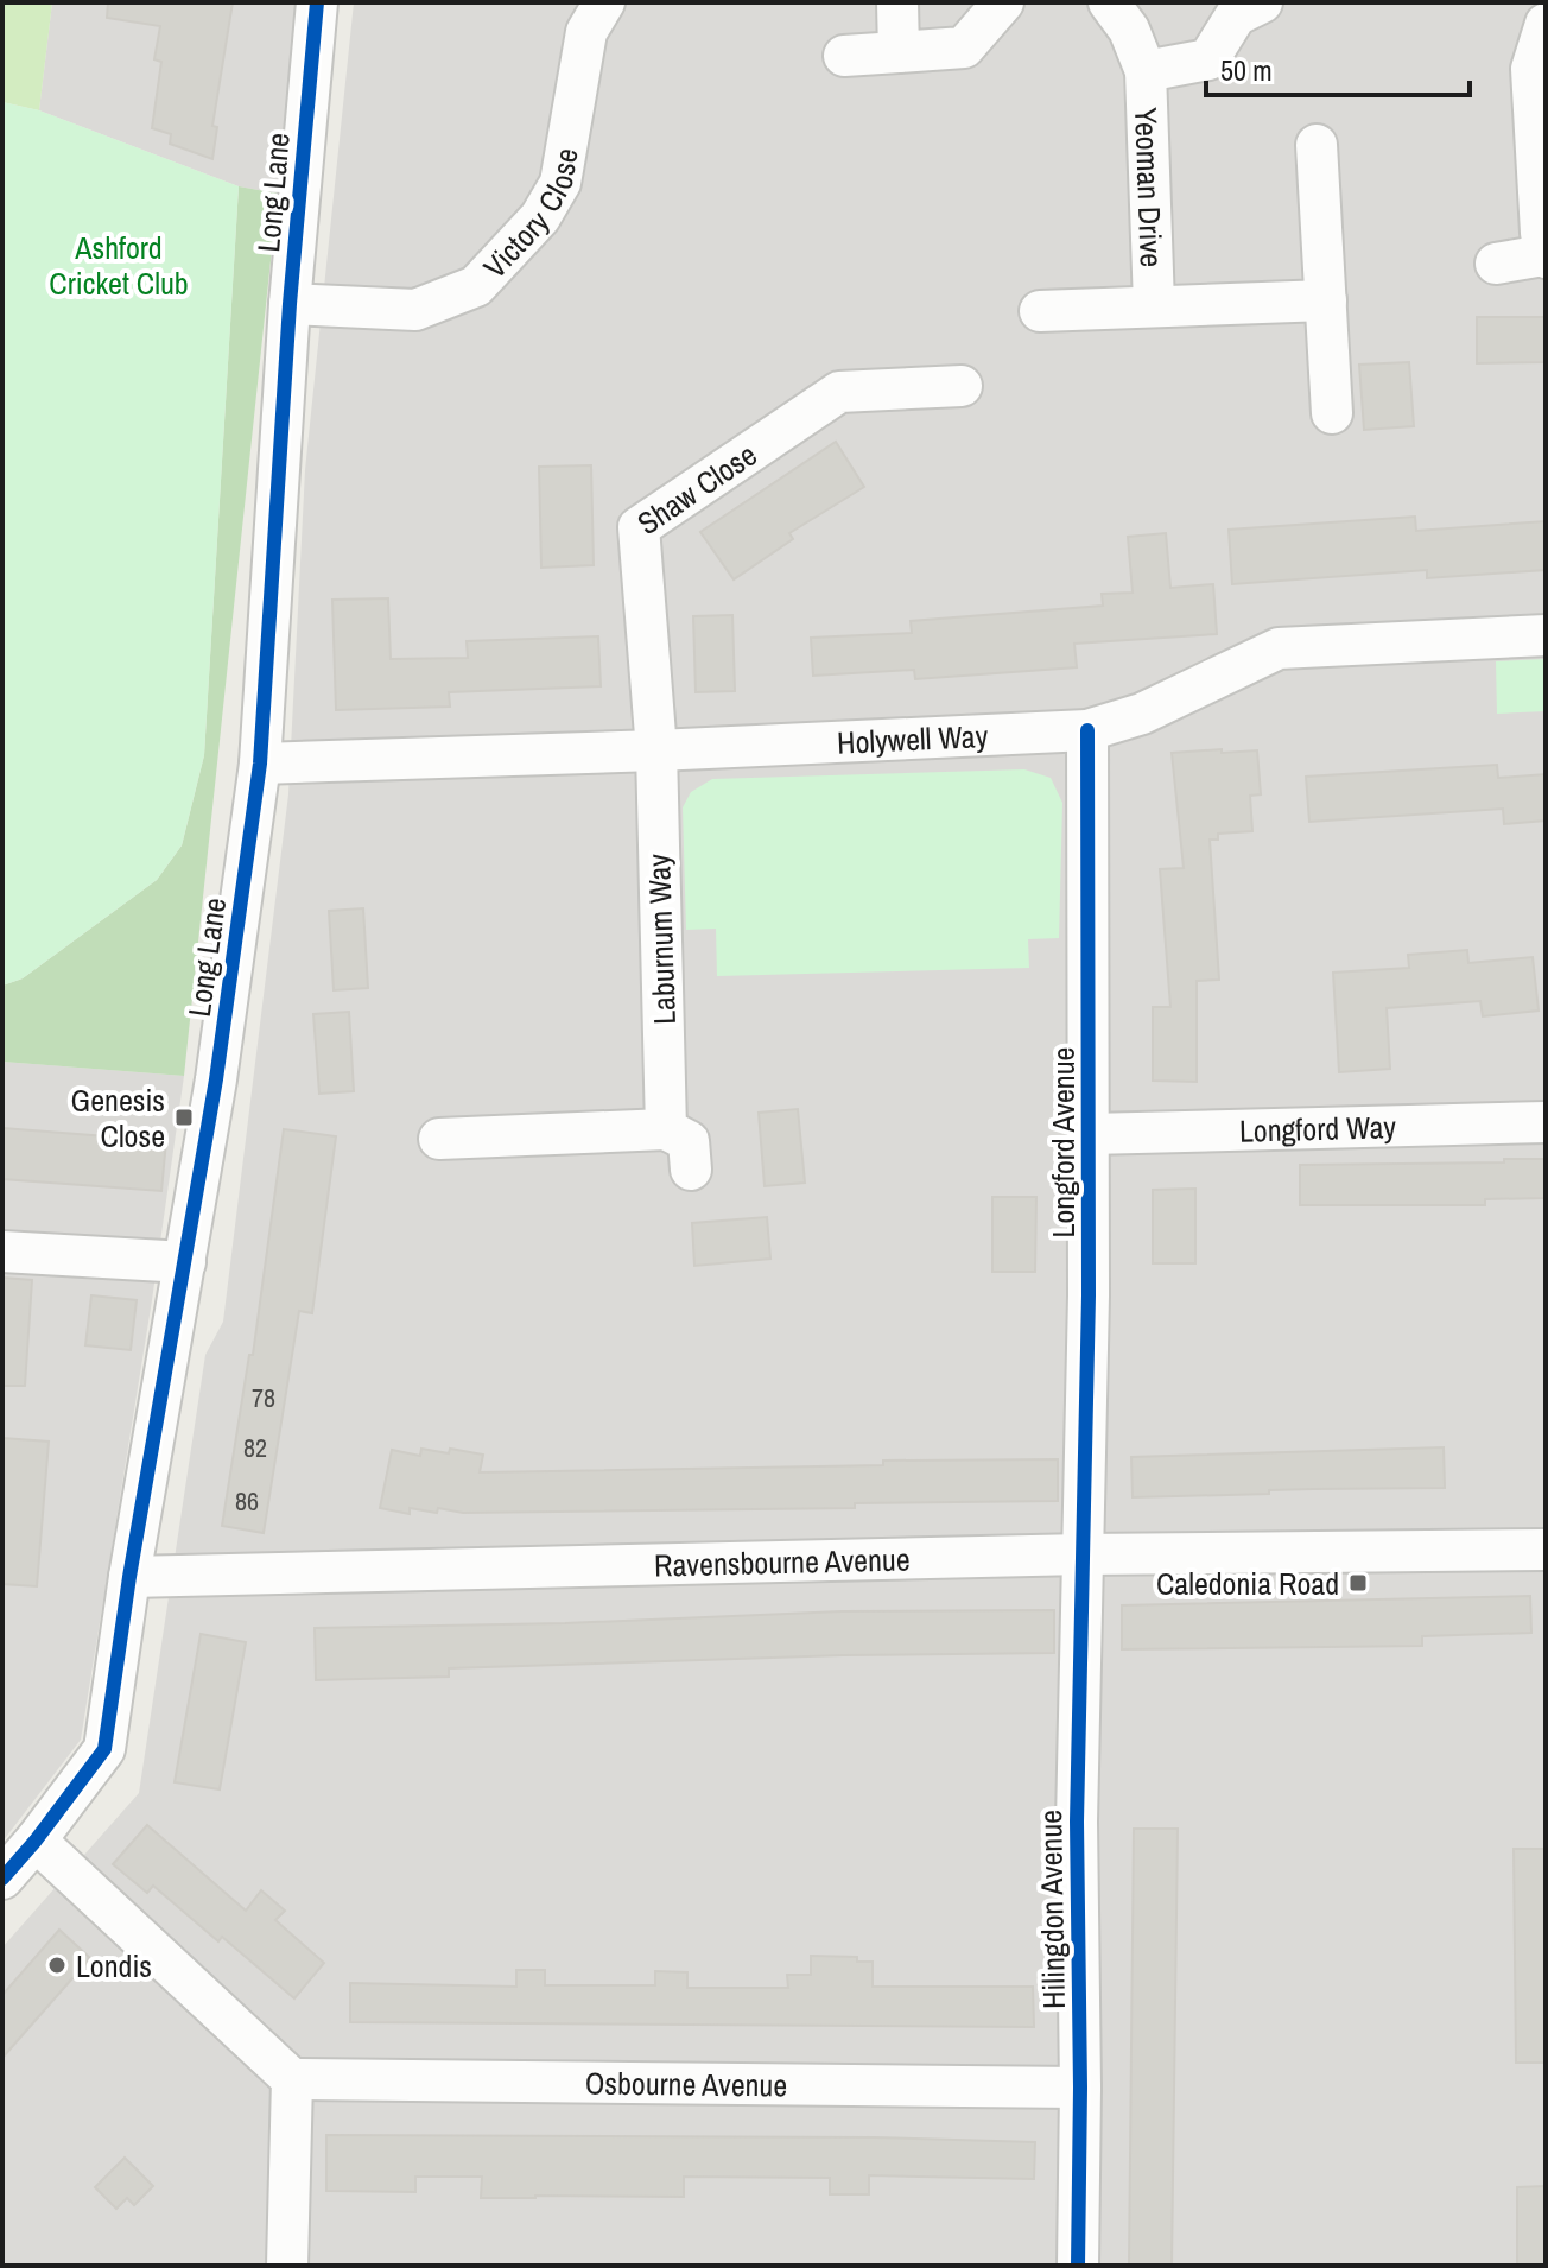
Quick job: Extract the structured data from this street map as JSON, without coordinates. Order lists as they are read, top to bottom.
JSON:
{
  "streets": {
    "street": [
      "Yeoman Drive",
      "Long Lane",
      "Victory Close",
      "Shaw Close",
      "Holywell Way",
      "Laburnum Way",
      "Longford Way",
      "Longford Avenue",
      "Ravensbourne Avenue",
      "Hilingdon Avenue",
      "Osbourne Avenue"
    ]
  },
  "crossings": [
    ["Long Lane", "Victory Close"],
    ["Long Lane", "Holywell Way"],
    ["Long Lane", "Ravensbourne Avenue"],
    ["Shaw Close", "Holywell Way"],
    ["Shaw Close", "Laburnum Way"],
    ["Holywell Way", "Laburnum Way"],
    ["Holywell Way", "Longford Avenue"],
    ["Longford Way", "Longford Avenue"],
    ["Longford Avenue", "Ravensbourne Avenue"],
    ["Longford Avenue", "Hilingdon Avenue"],
    ["Ravensbourne Avenue", "Hilingdon Avenue"],
    ["Hilingdon Avenue", "Osbourne Avenue"]
  ],
  "parks": ["Ashford Cricket Club"],
  "places": {
    "transit": ["Genesis Close", "Caledonia Road"],
    "other": ["Londis"]
  },
  "house_numbers": ["78", "82", "86"],
  "scale_bar": "50 m"
}
